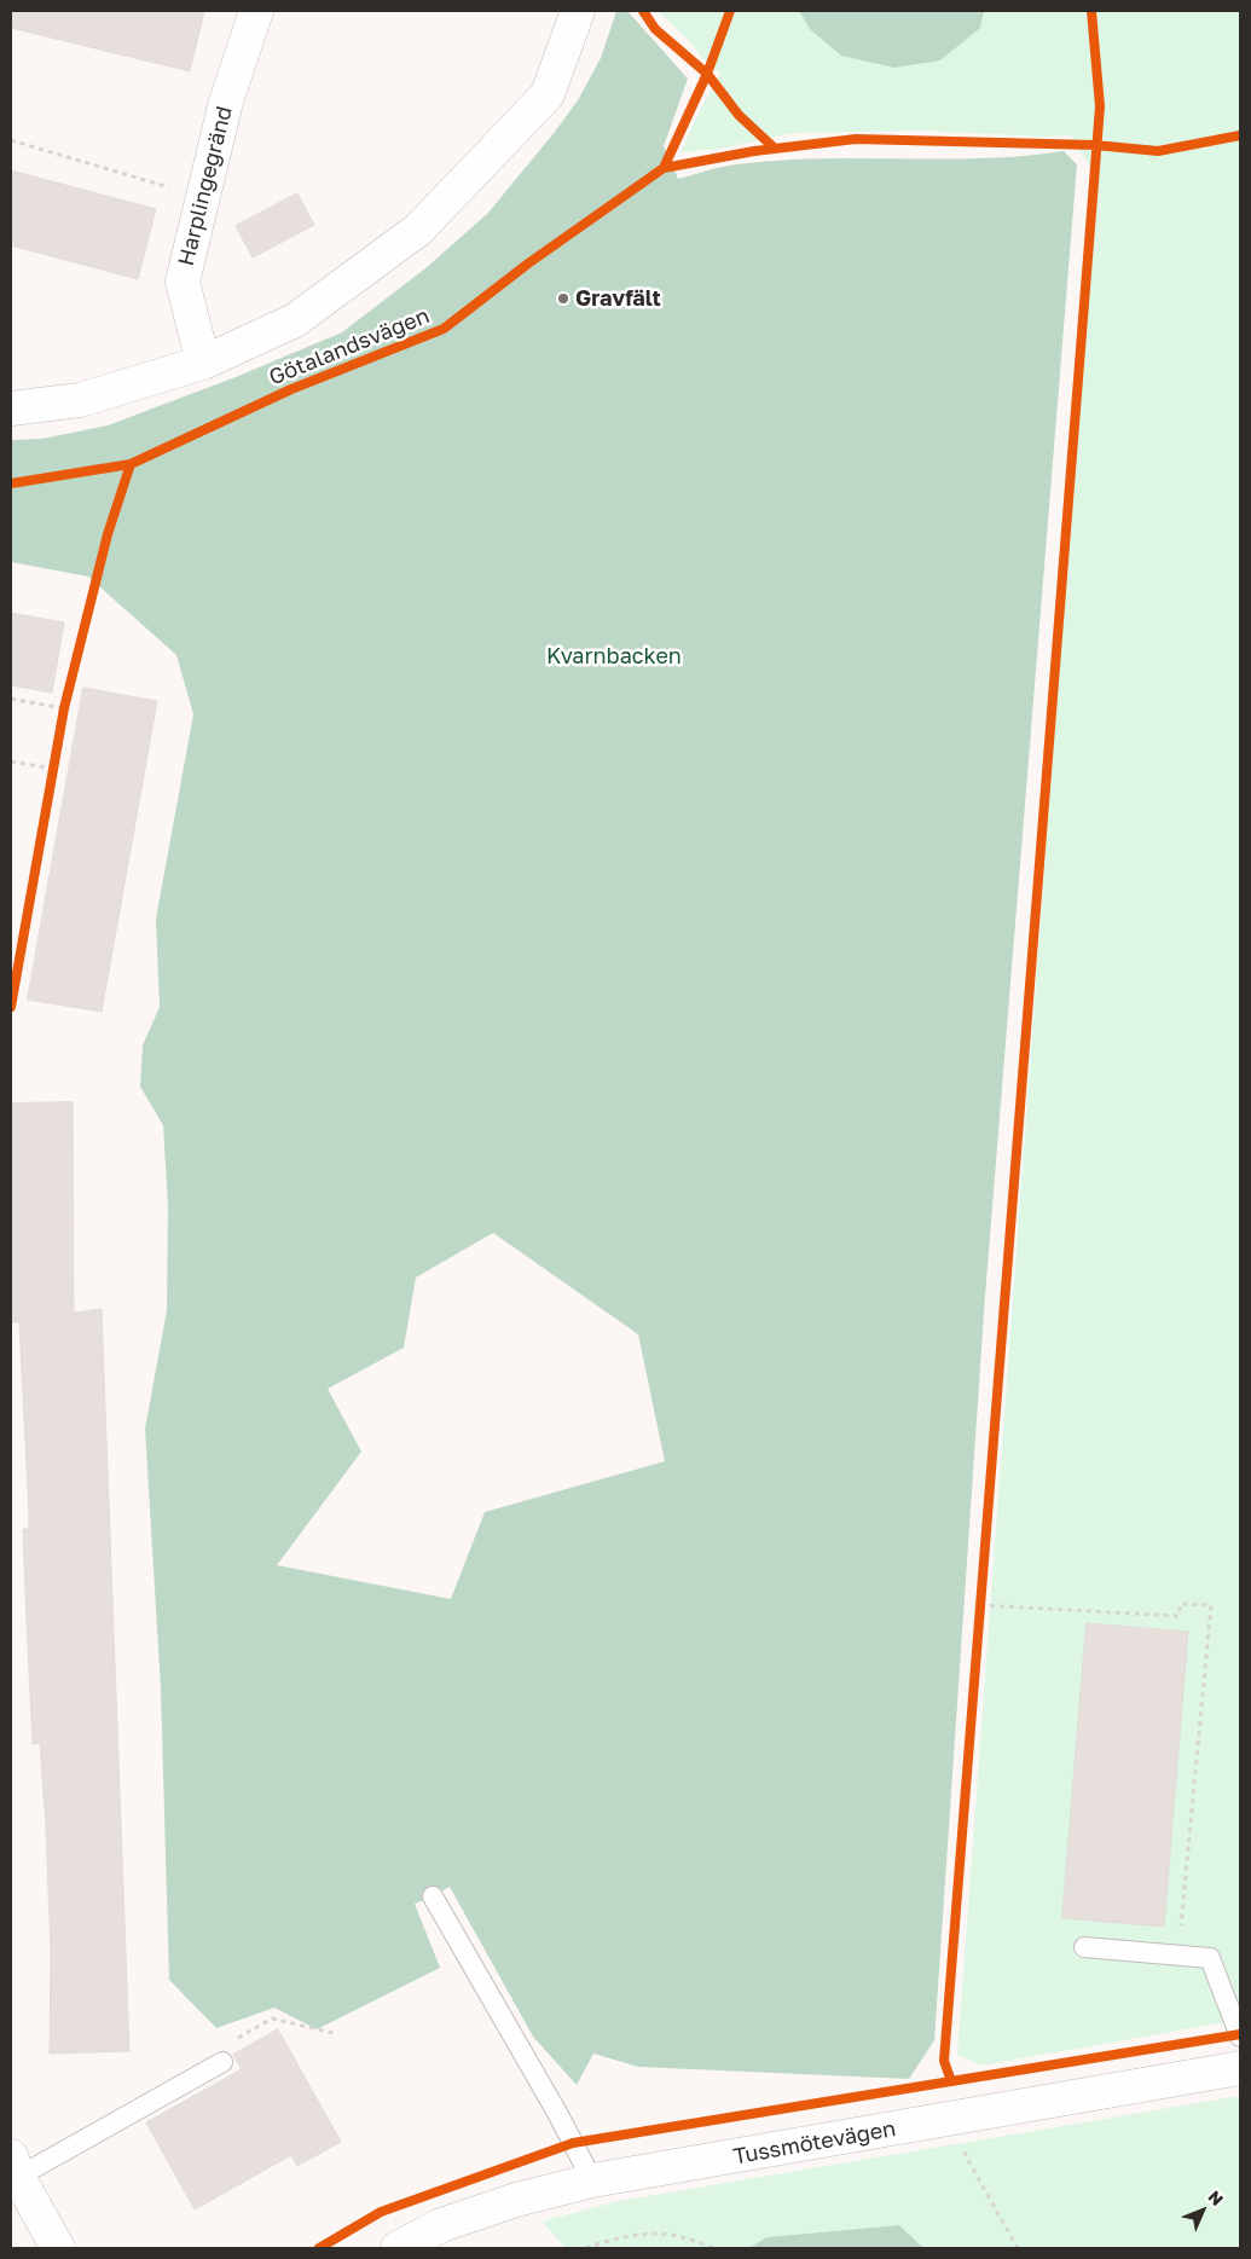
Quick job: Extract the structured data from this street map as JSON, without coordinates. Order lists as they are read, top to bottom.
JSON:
{
  "streets": {
    "street": ["Harplingegränd", "Tussmötevägen"],
    "cycle path": ["Götalandsvägen"]
  },
  "parks": ["Kvarnbacken"],
  "places": ["Gravfält"],
  "north": "top right"
}
